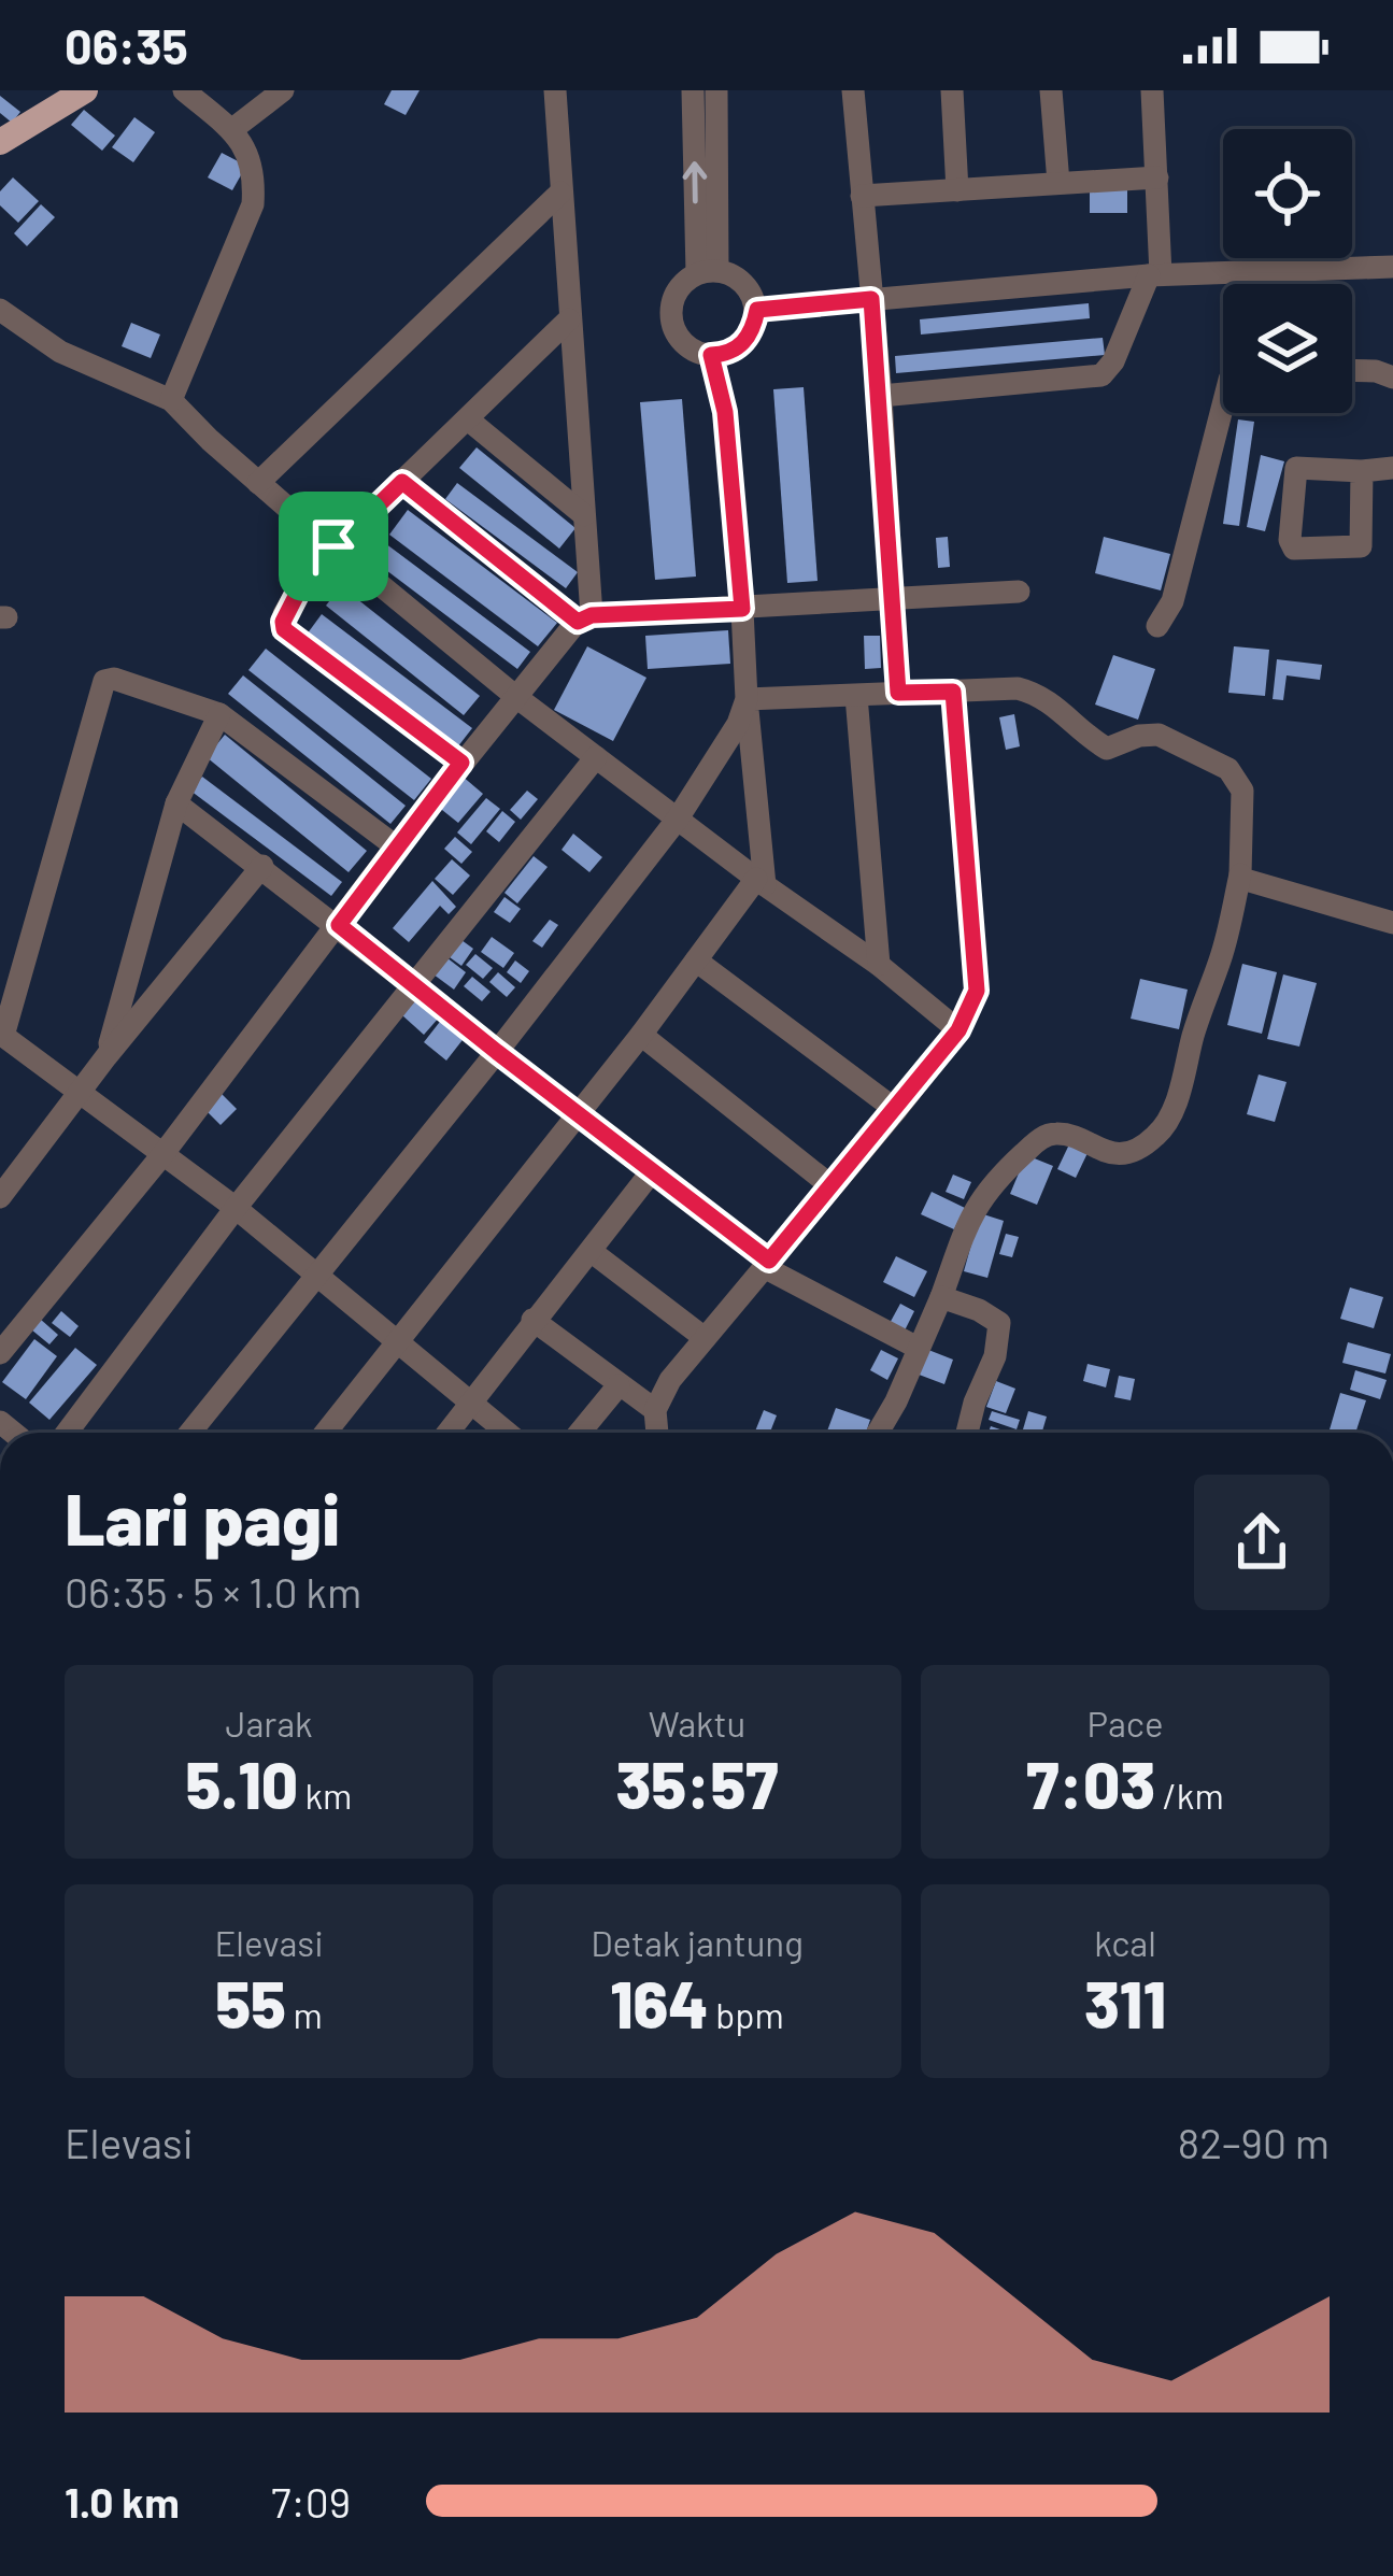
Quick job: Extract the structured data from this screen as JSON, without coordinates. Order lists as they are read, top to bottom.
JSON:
{
  "page": {
    "status": "06:35",
    "heading": ["Lari pagi", "06:35 · 5 × 1.0 km"],
    "stats": [
      ["Jarak", "5.10 km"],
      ["Waktu", "35:57"],
      ["Pace", "7:03 /km"],
      ["Elevasi", "55 m"],
      ["Detak jantung", "164 bpm"],
      ["kcal", "311"]
    ],
    "chart": ["Elevasi", "82–90 m"],
    "list": [
      {
        "name": "1.0 km",
        "note": "7:09"
      }
    ]
  }
}
